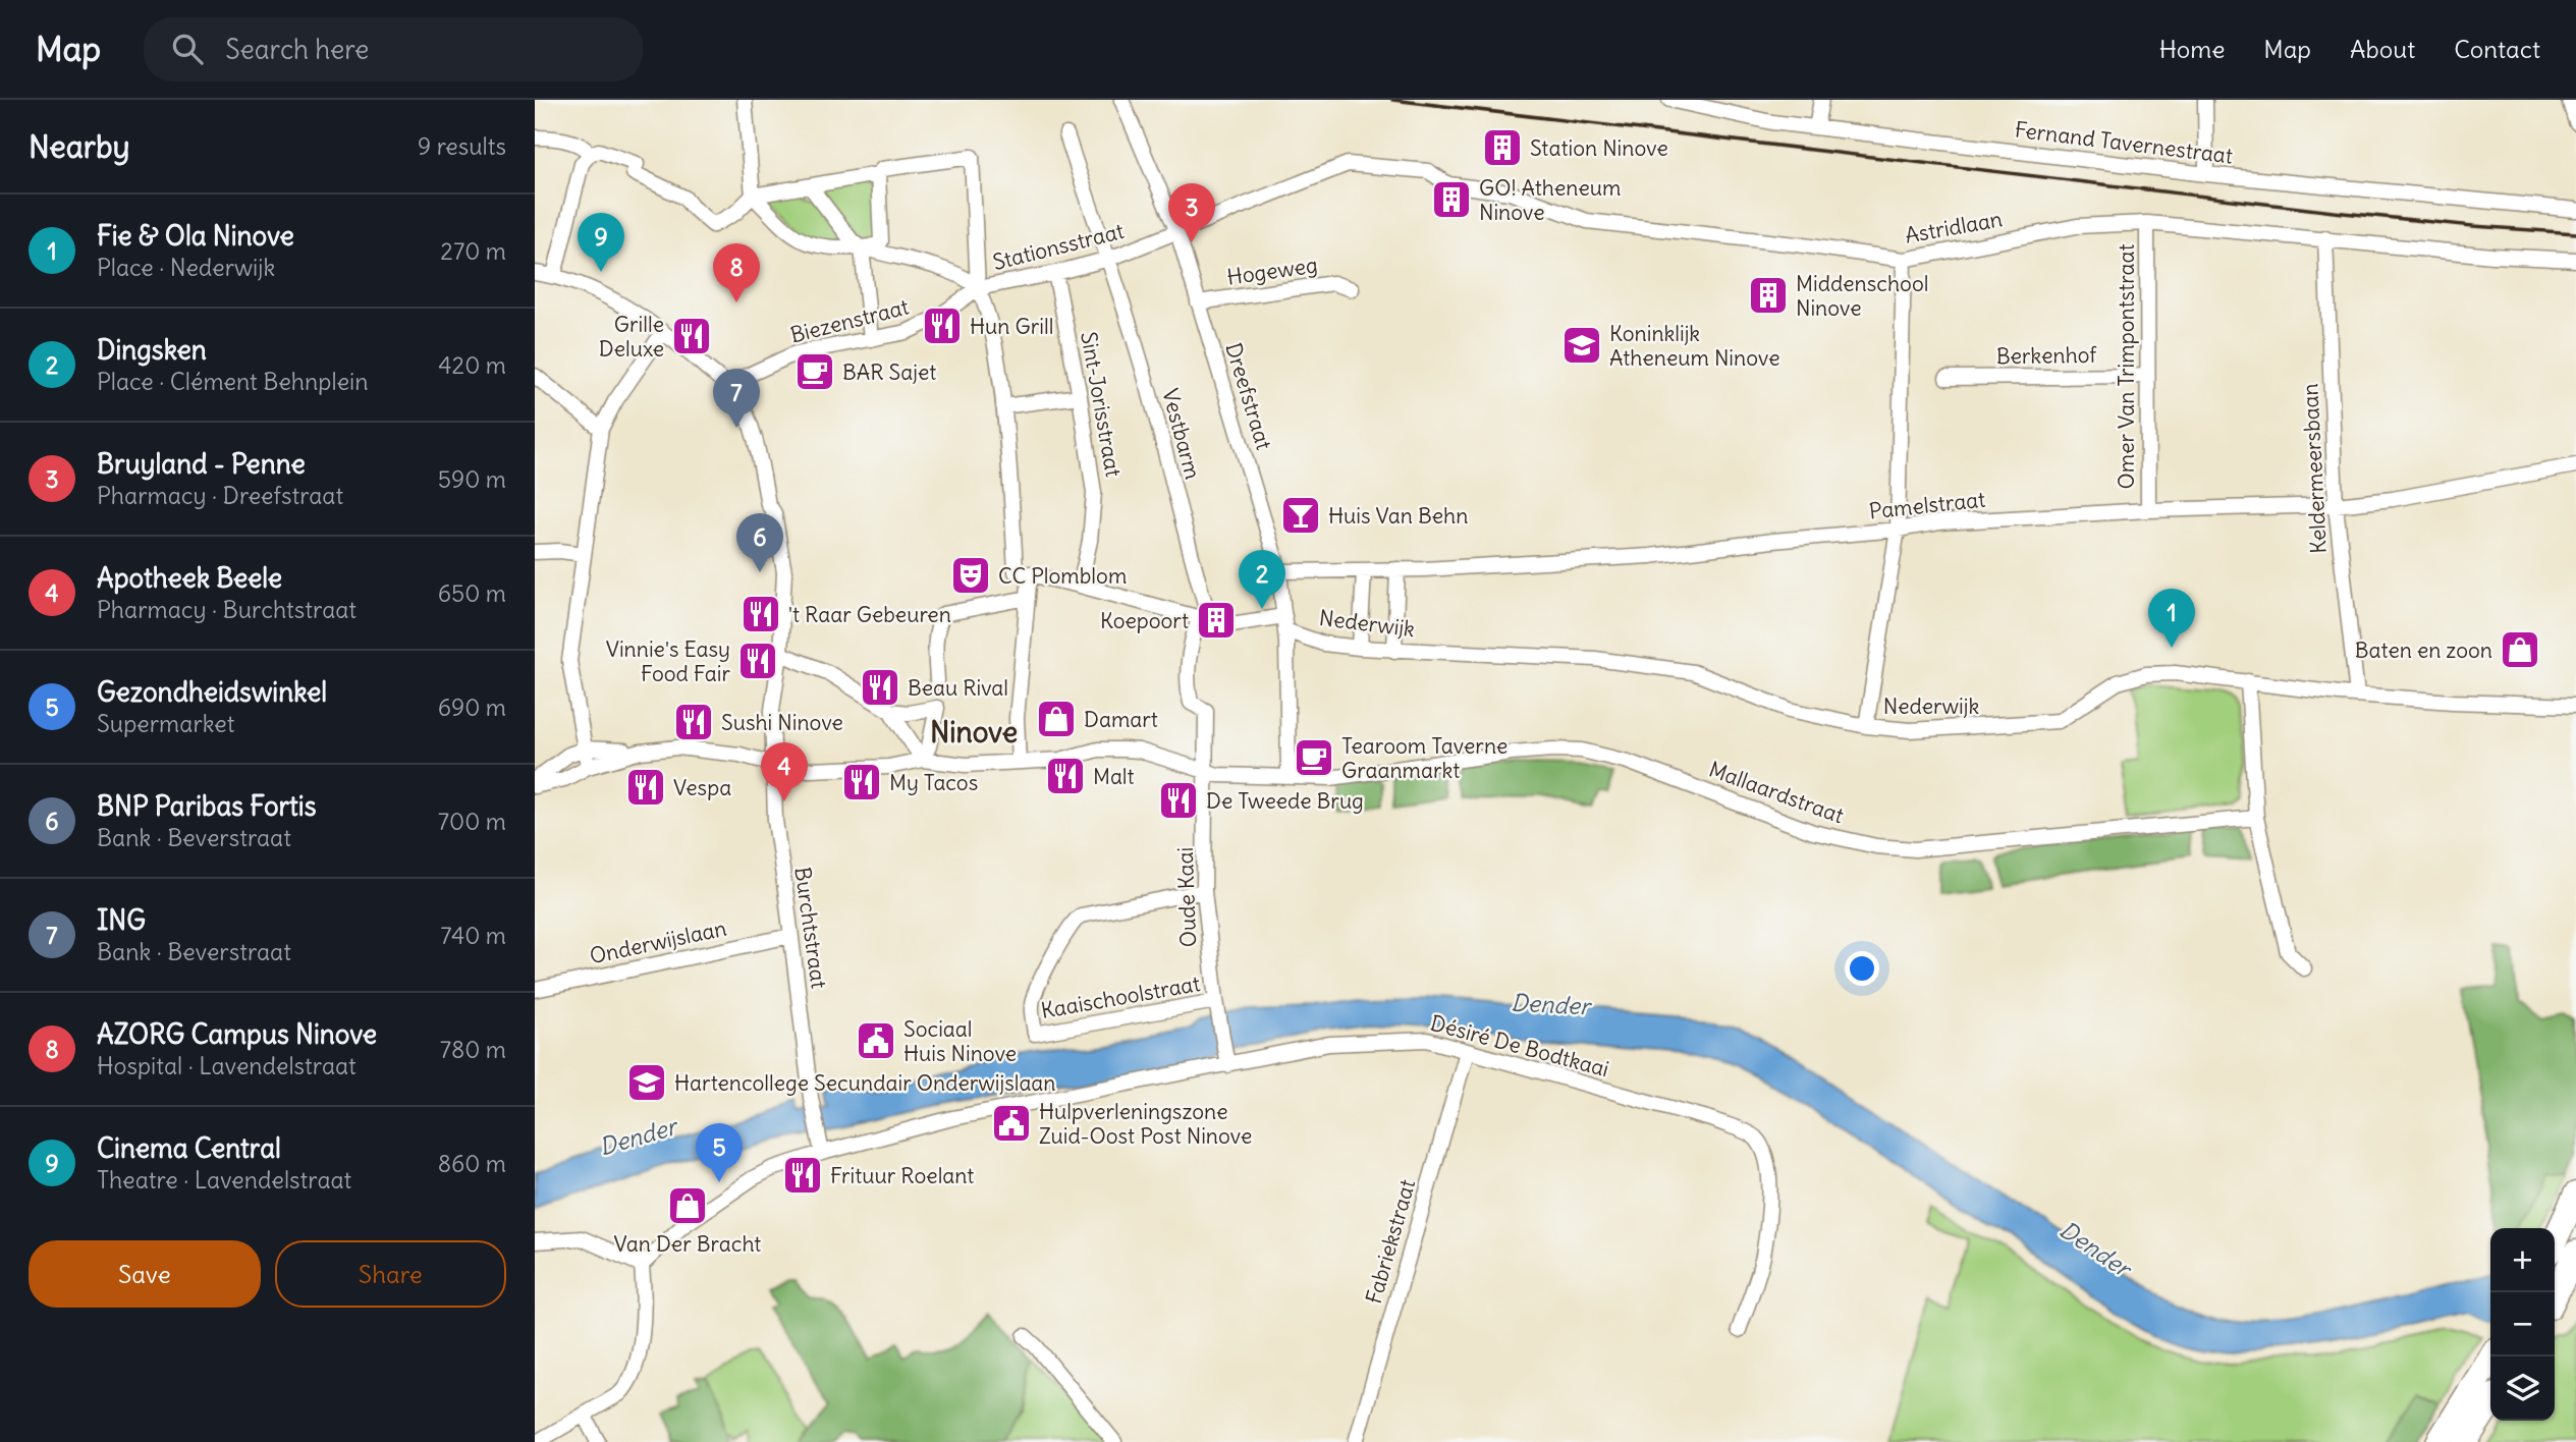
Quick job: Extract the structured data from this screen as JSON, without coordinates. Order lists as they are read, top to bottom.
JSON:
{
  "streets": {
    "street": [
      "Fernand Tavernestraat",
      "Astridlaan",
      "Stationsstraat",
      "Hogeweg",
      "Biezenstraat",
      "Berkenhof",
      "Omer Van Trimpontstraat",
      "Dreefstraat",
      "Sint-Jorisstraat",
      "Vestbarm",
      "Keldermeersbaan",
      "Pamelstraat",
      "Nederwijk",
      "Mallaardstraat",
      "Oude Kaai",
      "Burchtstraat",
      "Onderwijslaan",
      "Kaaischoolstraat",
      "Désiré De Bodtkaai",
      "Fabriekstraat"
    ]
  },
  "crossings": [
    ["Astridlaan", "Stationsstraat"],
    ["Astridlaan", "Omer Van Trimpontstraat"],
    ["Astridlaan", "Keldermeersbaan"],
    ["Stationsstraat", "Biezenstraat"],
    ["Stationsstraat", "Dreefstraat"],
    ["Stationsstraat", "Sint-Jorisstraat"],
    ["Stationsstraat", "Vestbarm"],
    ["Hogeweg", "Dreefstraat"],
    ["Biezenstraat", "Burchtstraat"],
    ["Berkenhof", "Omer Van Trimpontstraat"],
    ["Omer Van Trimpontstraat", "Pamelstraat"],
    ["Dreefstraat", "Pamelstraat"],
    ["Dreefstraat", "Nederwijk"],
    ["Dreefstraat", "Mallaardstraat"],
    ["Vestbarm", "Mallaardstraat"],
    ["Vestbarm", "Oude Kaai"],
    ["Keldermeersbaan", "Pamelstraat"],
    ["Keldermeersbaan", "Nederwijk"],
    ["Mallaardstraat", "Oude Kaai"],
    ["Mallaardstraat", "Burchtstraat"],
    ["Oude Kaai", "Kaaischoolstraat"],
    ["Oude Kaai", "Désiré De Bodtkaai"],
    ["Burchtstraat", "Onderwijslaan"],
    ["Burchtstraat", "Désiré De Bodtkaai"],
    ["Désiré De Bodtkaai", "Fabriekstraat"]
  ],
  "districts": ["Ninove"],
  "water": ["Dender"],
  "places": {
    "building": [
      "Station Ninove",
      "GO! Atheneum Ninove",
      "Middenschool Ninove",
      "Koepoort"
    ],
    "restaurant": [
      "Hun Grill",
      "Grille Deluxe",
      "'t Raar Gebeuren",
      "Vinnie's Easy Food Fair",
      "Beau Rival",
      "Sushi Ninove",
      "Malt",
      "My Tacos",
      "Vespa",
      "De Tweede Brug",
      "Frituur Roelant"
    ],
    "school or university": ["Koninklijk Atheneum Ninove", "Hartencollege Secundair Onderwijslaan"],
    "cafe": ["BAR Sajet", "Tearoom Taverne Graanmarkt"],
    "bar": ["Huis Van Behn"],
    "theatre": ["CC Plomblom"],
    "shop": ["Baten en zoon", "Damart", "Van Der Bracht"],
    "public building": ["Sociaal Huis Ninove", "Hulpverleningszone Zuid-Oost Post Ninove"]
  },
  "page": {
    "header": "Map",
    "search": "Search here",
    "nav": [
      "Home",
      "Map",
      "About",
      "Contact"
    ],
    "heading": ["Nearby", "9 results"],
    "pins": [
      "3",
      "9",
      "8",
      "7",
      "6",
      "2",
      "1",
      "4",
      "5"
    ],
    "list": [
      {
        "mark": "1",
        "name": "Fie & Ola Ninove",
        "note": "Place · Nederwijk",
        "value": "270 m"
      },
      {
        "mark": "2",
        "name": "Dingsken",
        "note": "Place · Clément Behnplein",
        "value": "420 m"
      },
      {
        "mark": "3",
        "name": "Bruyland - Penne",
        "note": "Pharmacy · Dreefstraat",
        "value": "590 m"
      },
      {
        "mark": "4",
        "name": "Apotheek Beele",
        "note": "Pharmacy · Burchtstraat",
        "value": "650 m"
      },
      {
        "mark": "5",
        "name": "Gezondheidswinkel",
        "note": "Supermarket",
        "value": "690 m"
      },
      {
        "mark": "6",
        "name": "BNP Paribas Fortis",
        "note": "Bank · Beverstraat",
        "value": "700 m"
      },
      {
        "mark": "7",
        "name": "ING",
        "note": "Bank · Beverstraat",
        "value": "740 m"
      },
      {
        "mark": "8",
        "name": "AZORG Campus Ninove",
        "note": "Hospital · Lavendelstraat",
        "value": "780 m"
      },
      {
        "mark": "9",
        "name": "Cinema Central",
        "note": "Theatre · Lavendelstraat",
        "value": "860 m"
      }
    ],
    "buttons": ["Save", "Share"],
    "map_buttons": ["+", "−"]
  }
}
